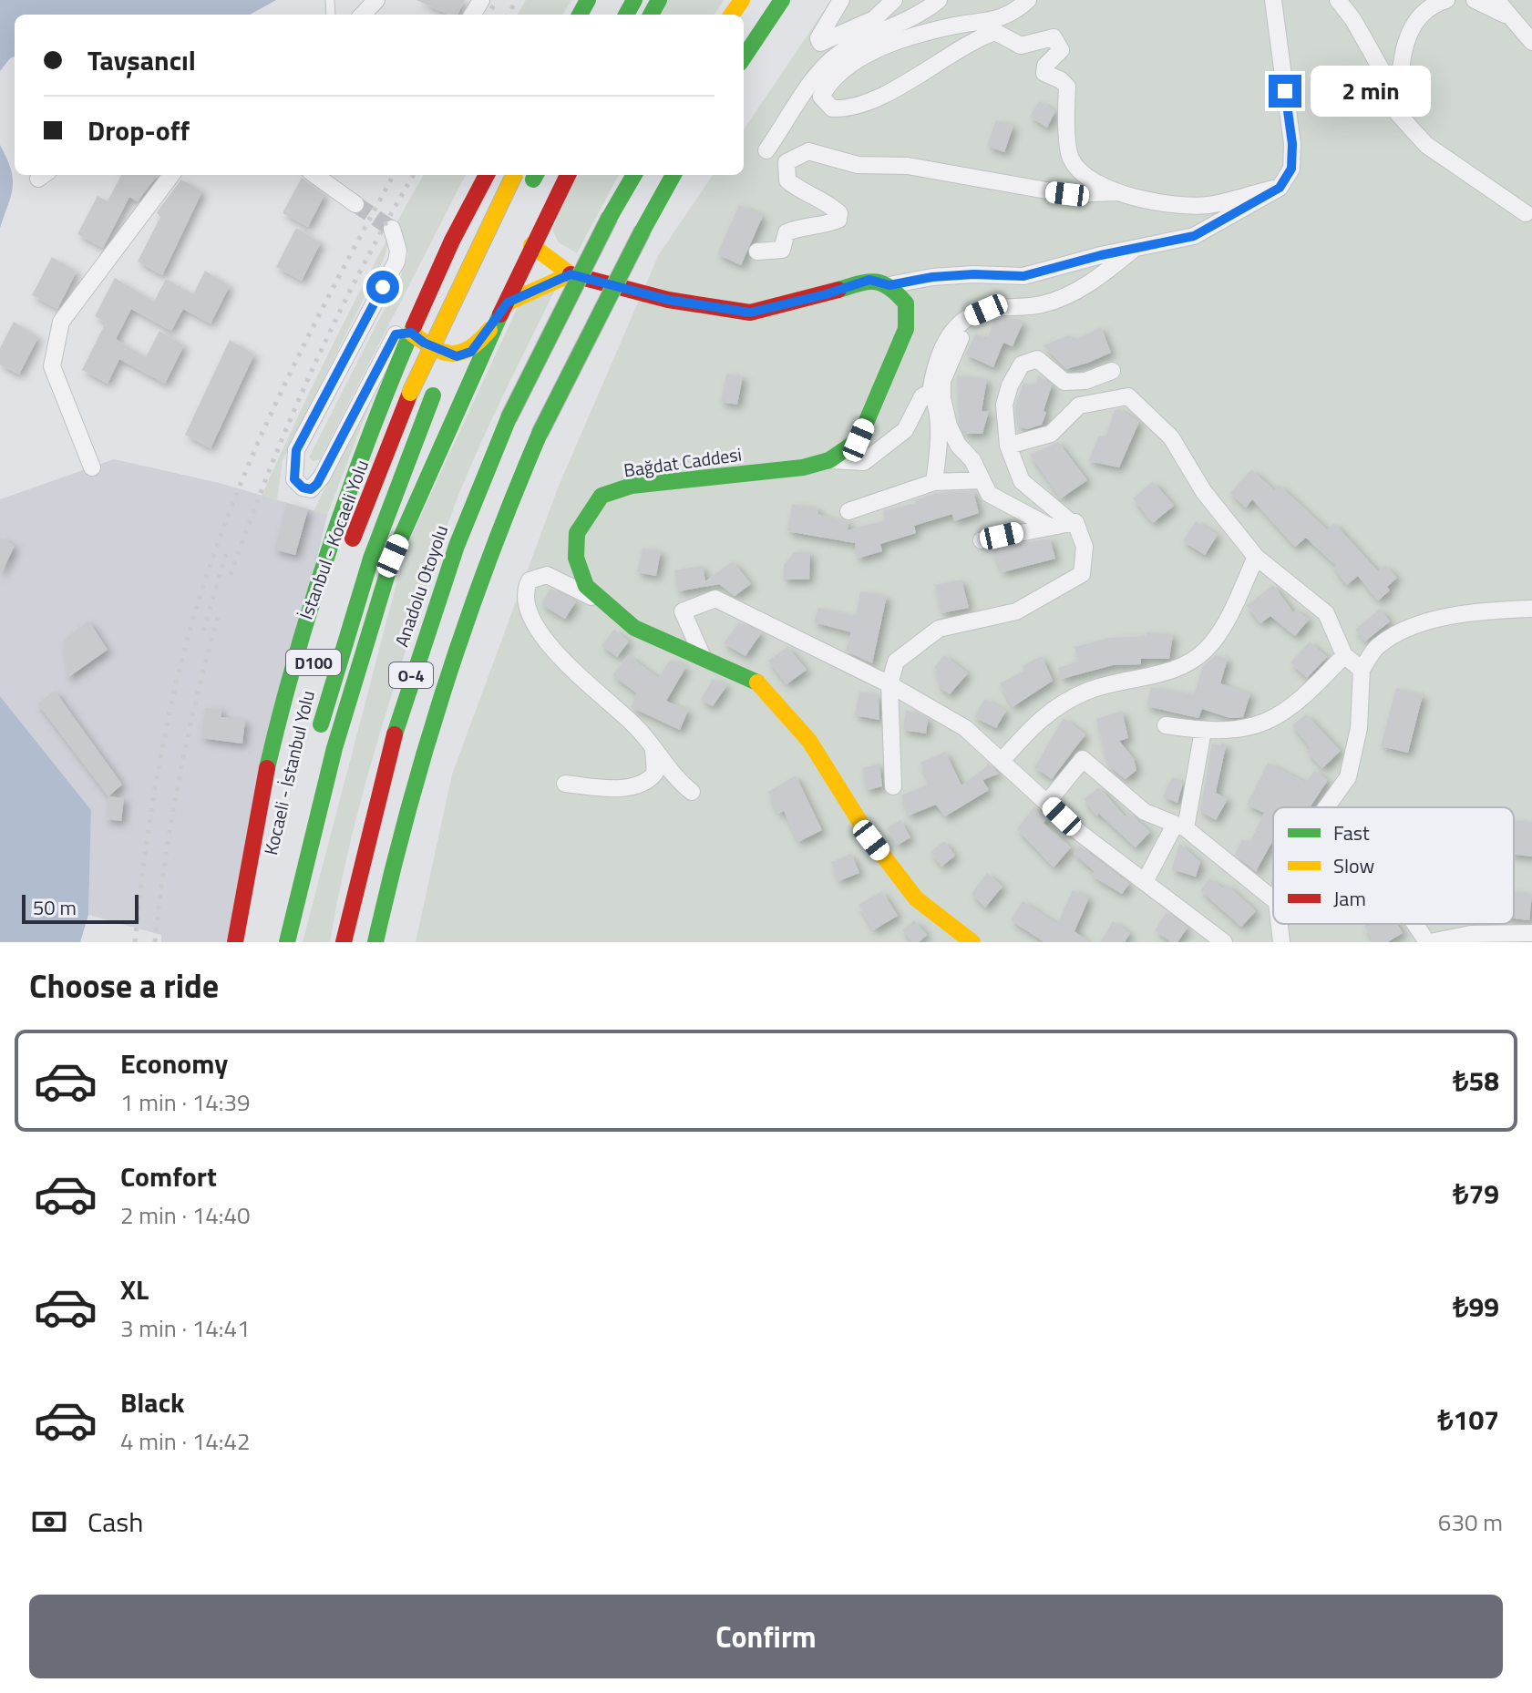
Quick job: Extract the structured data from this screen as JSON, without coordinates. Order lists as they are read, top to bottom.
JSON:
{
  "streets": {
    "main road": [
      "Bağdat Caddesi",
      "İstanbul - Kocaeli Yolu",
      "Anadolu Otoyolu",
      "O-4",
      "Kocaeli - İstanbul Yolu"
    ]
  },
  "legend": ["Fast", "Slow", "Jam"],
  "scale_bar": "50 m",
  "page": {
    "banner": ["Tavşancıl", "Drop-off"],
    "bubble": "2 min",
    "scale": "50 m",
    "heading": "Choose a ride",
    "list": [
      {
        "name": "Economy",
        "note": "1 min · 14:39",
        "value": "₺58"
      },
      {
        "name": "Comfort",
        "note": "2 min · 14:40",
        "value": "₺79"
      },
      {
        "name": "XL",
        "note": "3 min · 14:41",
        "value": "₺99"
      },
      {
        "name": "Black",
        "note": "4 min · 14:42",
        "value": "₺107"
      }
    ],
    "pay": ["Cash", "630 m"],
    "buttons": "Confirm"
  }
}
